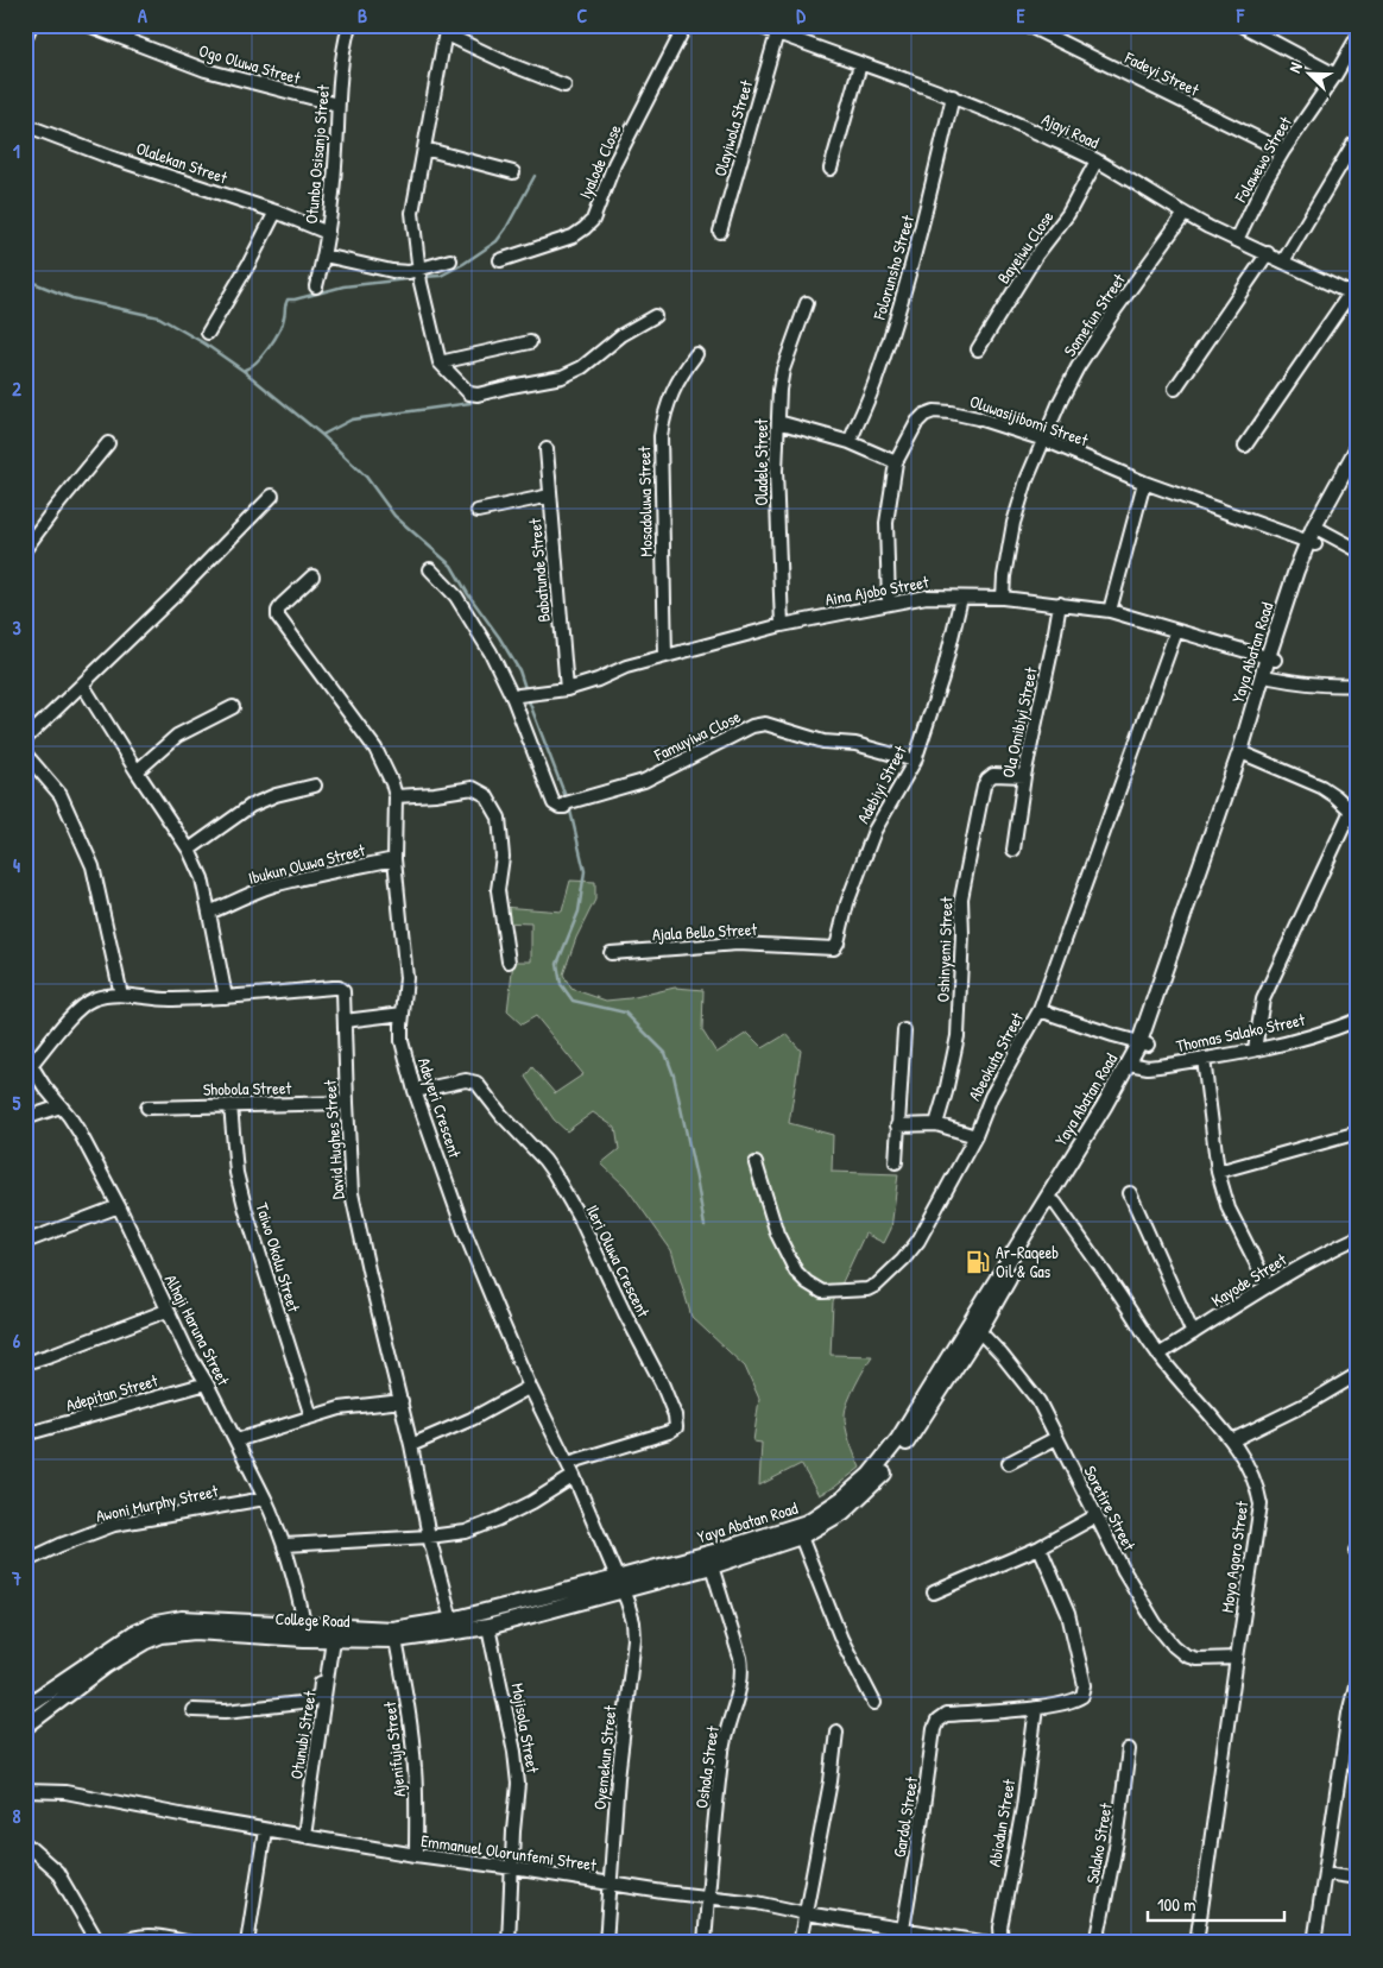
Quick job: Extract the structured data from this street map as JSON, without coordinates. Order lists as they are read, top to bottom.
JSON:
{
  "streets": {
    "main road": ["Yaya Abatan Road", "College Road"],
    "street": [
      "Ogo Oluwa Street",
      "Fadeyi Street",
      "Olayiwola Street",
      "Ajayi Road",
      "Otunba Osisanjo Street",
      "Folawewo Street",
      "Iyalode Close",
      "Olalekan Street",
      "Bayeiwu Close",
      "Folorunsho Street",
      "Somefun Street",
      "Oluwasijibomi Street",
      "Oladele Street",
      "Mosadoluwa Street",
      "Babatunde Street",
      "Aina Ajobo Street",
      "Ola Omibiyi Street",
      "Famuyiwa Close",
      "Adebiyi Street",
      "Ibukun Oluwa Street",
      "Ajala Bello Street",
      "Oshinyemi Street",
      "Thomas Salako Street",
      "Abeokuta Street",
      "Shobola Street",
      "Adeyeri Crescent",
      "David Hughes Street",
      "Taiwo Okolu Street",
      "Ileri Oluwa Crescent",
      "Kayode Street",
      "Alhaji Haruna Street",
      "Adepitan Street",
      "Awoni Murphy Street",
      "Soretire Street",
      "Moyo Agoro Street",
      "Mojisola Street",
      "Otunubi Street",
      "Ajenifuja Street",
      "Oyemekun Street",
      "Oshola Street",
      "Gardol Street",
      "Abiodun Street",
      "Salako Street",
      "Emmanuel Olorunfemi Street"
    ]
  },
  "crossings": [
    ["Ogo Oluwa Street", "Otunba Osisanjo Street"],
    ["Fadeyi Street", "Folawewo Street"],
    ["Olayiwola Street", "Ajayi Road"],
    ["Ajayi Road", "Folawewo Street"],
    ["Ajayi Road", "Bayeiwu Close"],
    ["Ajayi Road", "Folorunsho Street"],
    ["Ajayi Road", "Somefun Street"],
    ["Otunba Osisanjo Street", "Olalekan Street"],
    ["Somefun Street", "Oluwasijibomi Street"],
    ["Somefun Street", "Aina Ajobo Street"],
    ["Oluwasijibomi Street", "Aina Ajobo Street"],
    ["Oluwasijibomi Street", "Yaya Abatan Road"],
    ["Oladele Street", "Aina Ajobo Street"],
    ["Mosadoluwa Street", "Aina Ajobo Street"],
    ["Babatunde Street", "Aina Ajobo Street"],
    ["Aina Ajobo Street", "Yaya Abatan Road"],
    ["Aina Ajobo Street", "Ola Omibiyi Street"],
    ["Aina Ajobo Street", "Famuyiwa Close"],
    ["Aina Ajobo Street", "Adebiyi Street"],
    ["Aina Ajobo Street", "Abeokuta Street"],
    ["Yaya Abatan Road", "Thomas Salako Street"],
    ["Yaya Abatan Road", "Adeyeri Crescent"],
    ["Yaya Abatan Road", "Soretire Street"],
    ["Yaya Abatan Road", "Moyo Agoro Street"],
    ["Yaya Abatan Road", "College Road"],
    ["Yaya Abatan Road", "Oyemekun Street"],
    ["Yaya Abatan Road", "Oshola Street"],
    ["Ola Omibiyi Street", "Oshinyemi Street"],
    ["Famuyiwa Close", "Adebiyi Street"],
    ["Adebiyi Street", "Ajala Bello Street"],
    ["Ibukun Oluwa Street", "Adeyeri Crescent"],
    ["Shobola Street", "David Hughes Street"],
    ["Shobola Street", "Taiwo Okolu Street"],
    ["Adeyeri Crescent", "Ileri Oluwa Crescent"],
    ["Adeyeri Crescent", "College Road"],
    ["Adeyeri Crescent", "Oyemekun Street"],
    ["David Hughes Street", "Alhaji Haruna Street"],
    ["David Hughes Street", "College Road"],
    ["Kayode Street", "Moyo Agoro Street"],
    ["Alhaji Haruna Street", "Adepitan Street"],
    ["Alhaji Haruna Street", "Awoni Murphy Street"],
    ["Alhaji Haruna Street", "College Road"],
    ["Soretire Street", "Moyo Agoro Street"],
    ["College Road", "Mojisola Street"],
    ["College Road", "Otunubi Street"],
    ["College Road", "Ajenifuja Street"],
    ["College Road", "Oyemekun Street"],
    ["Mojisola Street", "Emmanuel Olorunfemi Street"],
    ["Otunubi Street", "Emmanuel Olorunfemi Street"],
    ["Ajenifuja Street", "Emmanuel Olorunfemi Street"],
    ["Oyemekun Street", "Emmanuel Olorunfemi Street"],
    ["Oshola Street", "Emmanuel Olorunfemi Street"],
    ["Gardol Street", "Abiodun Street"],
    ["Gardol Street", "Emmanuel Olorunfemi Street"]
  ],
  "places": {
    "fuel station": ["Ar-Raqeeb Oil & Gas"]
  },
  "scale_bar": "100 m",
  "north": "top left",
  "grid": {
    "columns": [
      "A",
      "B",
      "C",
      "D",
      "E",
      "F"
    ],
    "rows": [
      "1",
      "2",
      "3",
      "4",
      "5",
      "6",
      "7",
      "8"
    ]
  }
}
